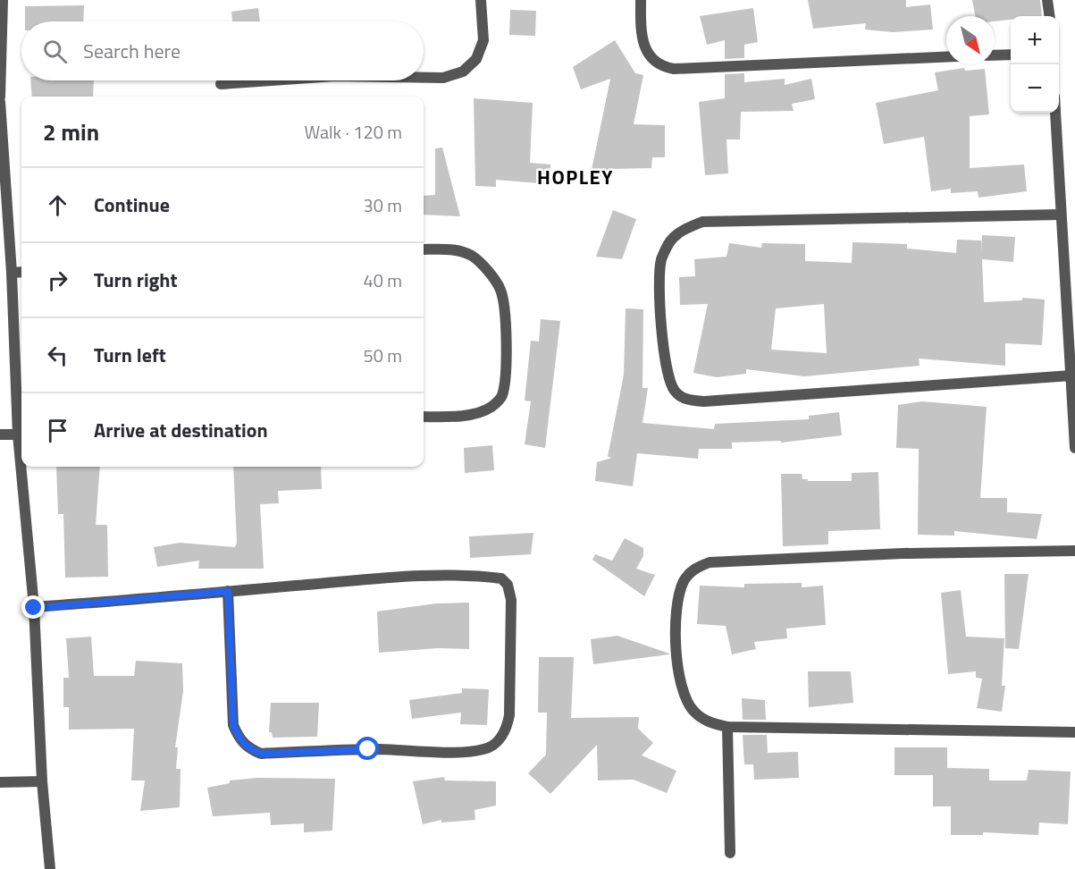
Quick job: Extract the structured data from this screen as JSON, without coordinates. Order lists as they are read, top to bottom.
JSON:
{
  "districts": ["HOPLEY"],
  "north": "bottom right",
  "page": {
    "map_buttons": ["+", "−"],
    "search": "Search here",
    "heading": ["2 min", "Walk · 120 m"],
    "list": [
      ["Continue", "30 m"],
      ["Turn right", "40 m"],
      ["Turn left", "50 m"],
      "Arrive at destination"
    ]
  }
}
